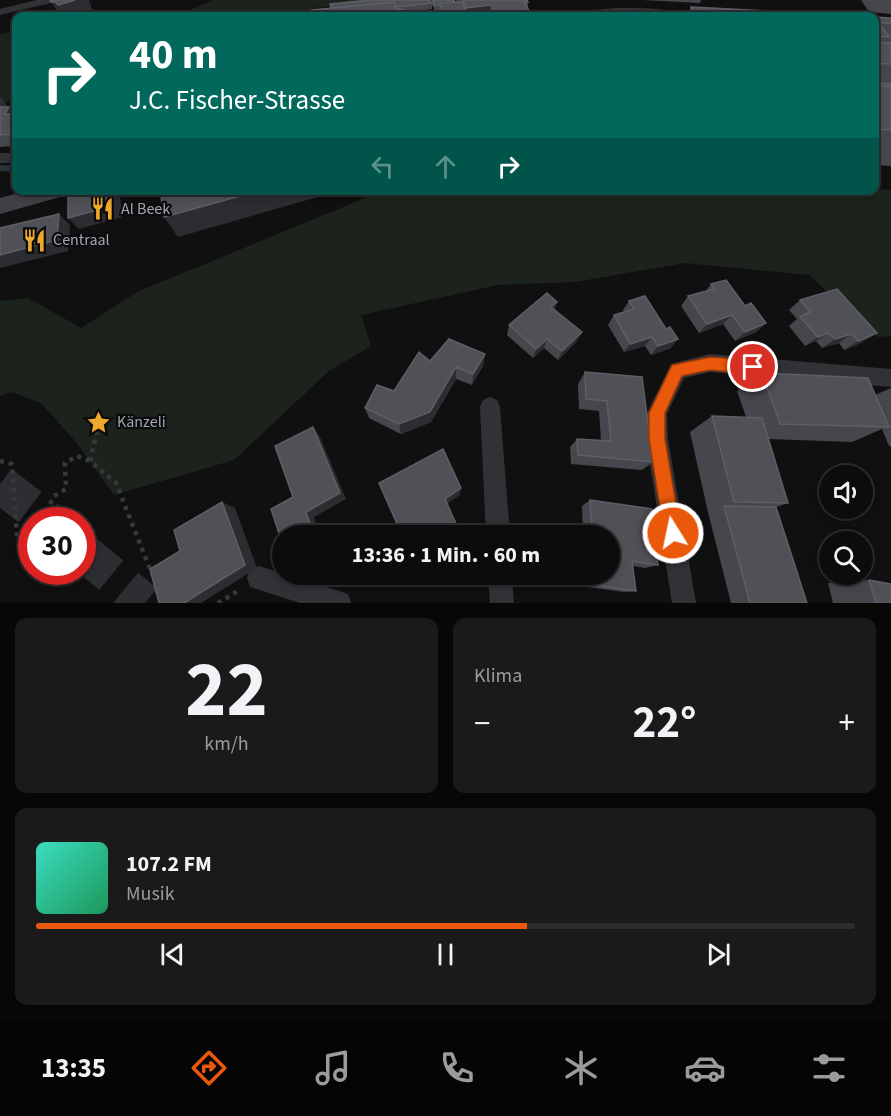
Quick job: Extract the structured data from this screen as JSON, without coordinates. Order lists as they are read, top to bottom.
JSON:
{
  "places": {
    "restaurant": ["Al Beek", "Centraal"],
    "place": ["Känzeli"]
  },
  "page": {
    "turn": ["40 m", "J.C. Fischer-Strasse"],
    "limit": "30",
    "trip": "13:36 · 1 Min. · 60 m",
    "tile": [
      ["22", "km/h"],
      "Klima"
    ],
    "heat": ["−", "22°", "+"],
    "song": ["107.2 FM", "Musik"],
    "tabs": "13:35"
  }
}
